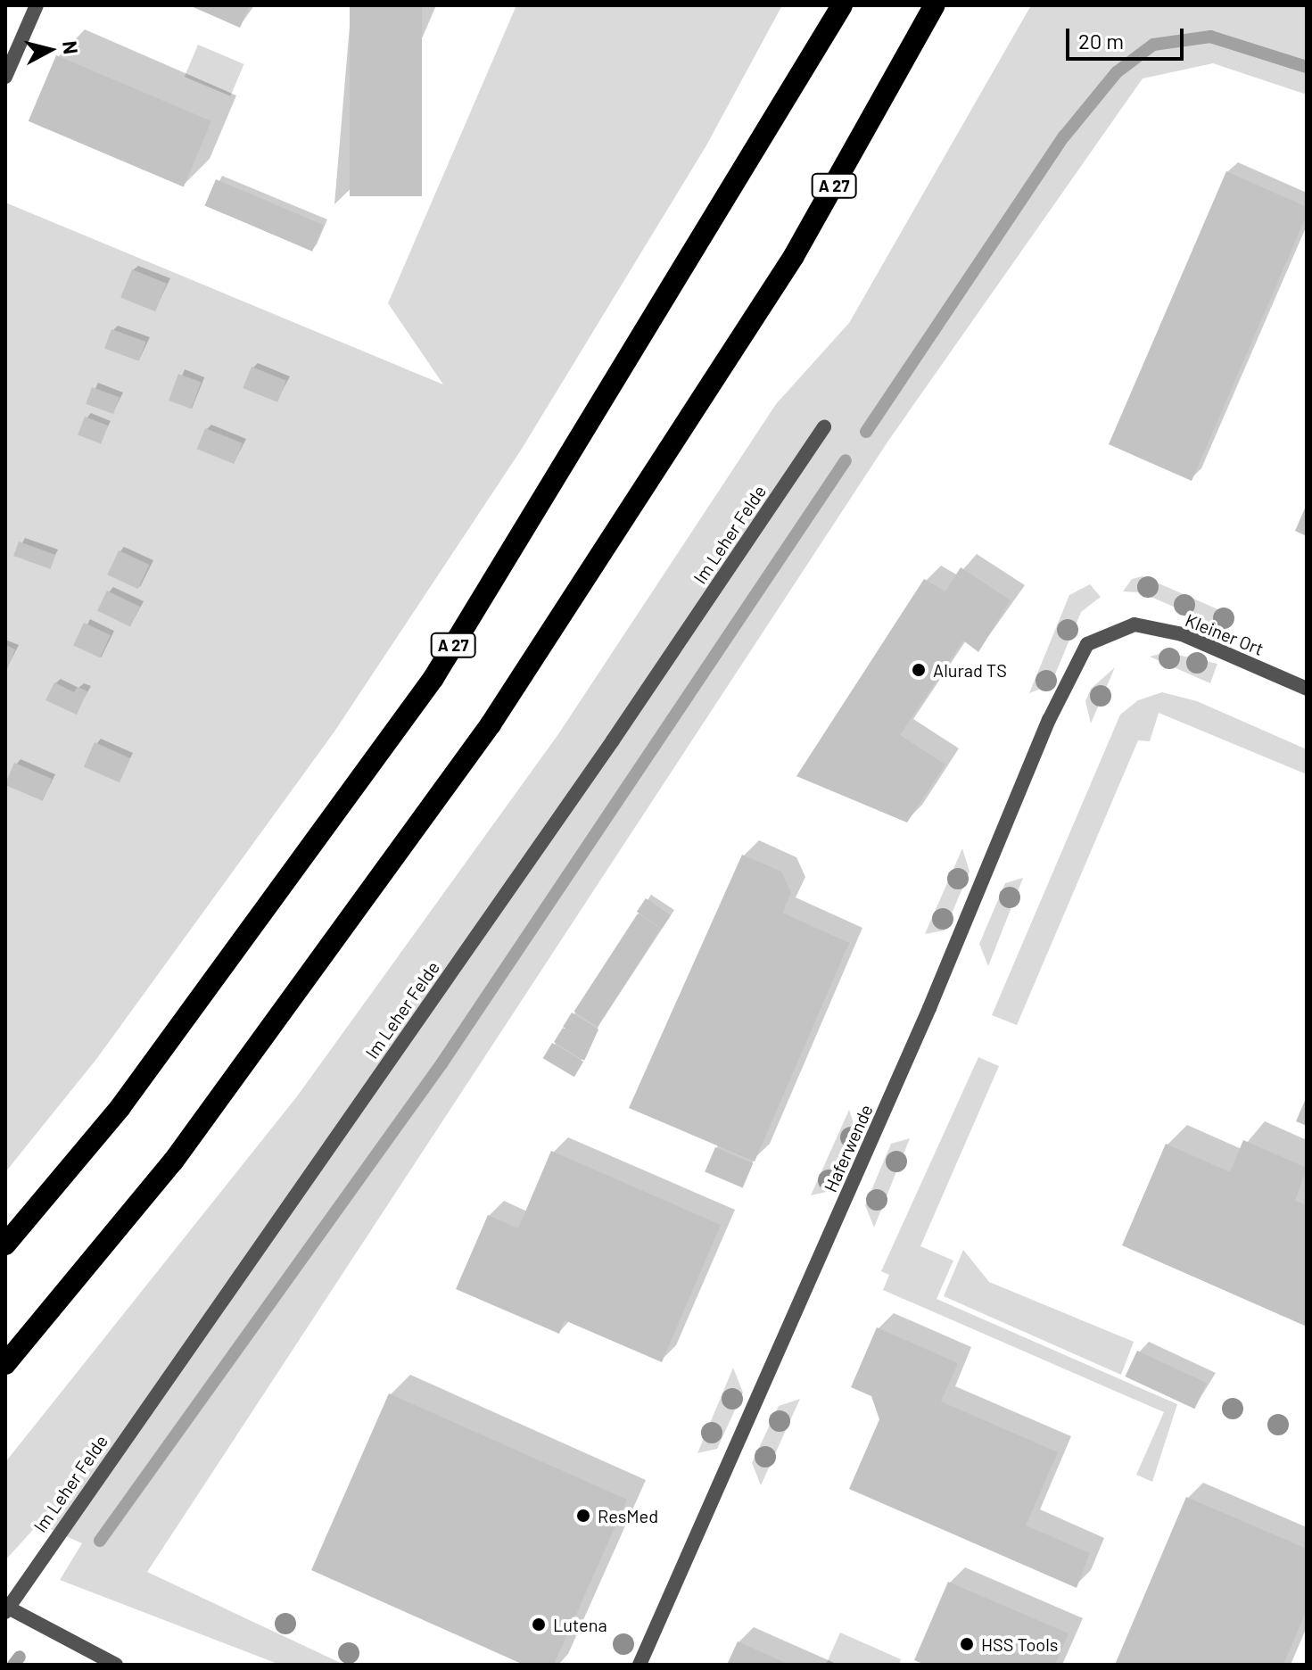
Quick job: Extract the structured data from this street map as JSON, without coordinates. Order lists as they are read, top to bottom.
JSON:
{
  "streets": {
    "highway": ["A 27"],
    "street": ["Im Leher Felde", "Kleiner Ort", "Haferwende"]
  },
  "crossings": [
    ["Kleiner Ort", "Haferwende"]
  ],
  "places": [
    "Alurad TS",
    "ResMed",
    "Lutena",
    "HSS Tools"
  ],
  "scale_bar": "20 m",
  "north": "right"
}
